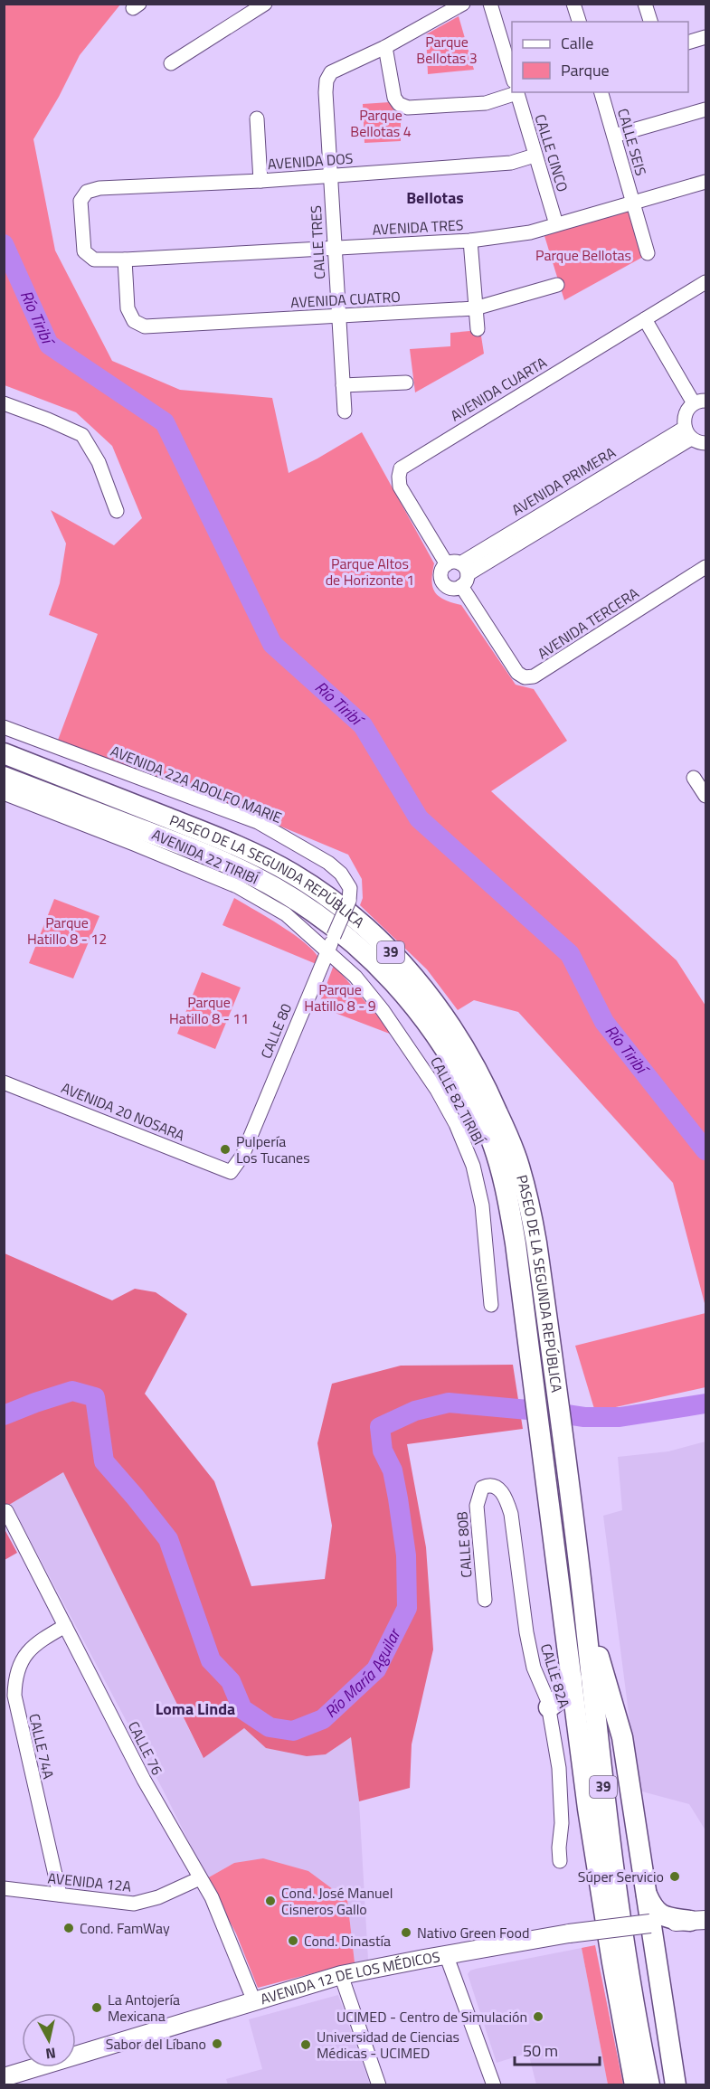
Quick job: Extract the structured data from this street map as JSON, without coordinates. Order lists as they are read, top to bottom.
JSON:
{
  "streets": {
    "highway": ["PASEO DE LA SEGUNDA REPÚBLICA", "39"],
    "main road": ["AVENIDA 12 DE LOS MÉDICOS"],
    "street": [
      "CALLE SEIS",
      "CALLE CINCO",
      "AVENIDA DOS",
      "AVENIDA TRES",
      "CALLE TRES",
      "AVENIDA CUATRO",
      "AVENIDA CUARTA",
      "AVENIDA PRIMERA",
      "AVENIDA TERCERA",
      "AVENIDA 22A ADOLFO MARIE",
      "AVENIDA 22 TIRIBÍ",
      "CALLE 80",
      "CALLE 82 TIRIBÍ",
      "AVENIDA 20 NOSARA",
      "CALLE 80B",
      "CALLE 82A",
      "CALLE 74A",
      "CALLE 76",
      "AVENIDA 12A"
    ]
  },
  "crossings": [
    ["CALLE SEIS", "AVENIDA TRES"],
    ["CALLE CINCO", "AVENIDA DOS"],
    ["CALLE CINCO", "AVENIDA TRES"],
    ["AVENIDA DOS", "AVENIDA TRES"],
    ["AVENIDA DOS", "CALLE TRES"],
    ["AVENIDA TRES", "CALLE TRES"],
    ["AVENIDA TRES", "AVENIDA CUATRO"],
    ["CALLE TRES", "AVENIDA CUATRO"],
    ["AVENIDA CUARTA", "AVENIDA PRIMERA"],
    ["AVENIDA CUARTA", "AVENIDA TERCERA"],
    ["AVENIDA PRIMERA", "AVENIDA TERCERA"],
    ["AVENIDA 22A ADOLFO MARIE", "CALLE 80"],
    ["AVENIDA 22 TIRIBÍ", "CALLE 80"],
    ["AVENIDA 22 TIRIBÍ", "CALLE 82 TIRIBÍ"],
    ["CALLE 80", "AVENIDA 20 NOSARA"],
    ["CALLE 80B", "CALLE 82A"],
    ["CALLE 74A", "CALLE 76"],
    ["CALLE 74A", "AVENIDA 12A"],
    ["CALLE 76", "AVENIDA 12A"],
    ["CALLE 76", "AVENIDA 12 DE LOS MÉDICOS"]
  ],
  "districts": ["Bellotas", "Loma Linda"],
  "water": ["Río Tiribí", "Río María Aguilar"],
  "parks": [
    "Parque Bellotas 3",
    "Parque Bellotas 4",
    "Parque Bellotas",
    "Parque Altos de Horizonte 1",
    "Parque Hatillo 8 - 12",
    "Parque Hatillo 8 - 9",
    "Parque Hatillo 8 - 11"
  ],
  "places": [
    "Pulpería Los Tucanes",
    "Súper Servicio",
    "Cond. José Manuel Cisneros Gallo",
    "Cond. FamWay",
    "Nativo Green Food",
    "Cond. Dinastía",
    "La Antojería Mexicana",
    "UCIMED - Centro de Simulación",
    "Sabor del Líbano",
    "Universidad de Ciencias Médicas - UCIMED"
  ],
  "legend": ["Calle", "Parque"],
  "scale_bar": "50 m",
  "north": "bottom"
}
